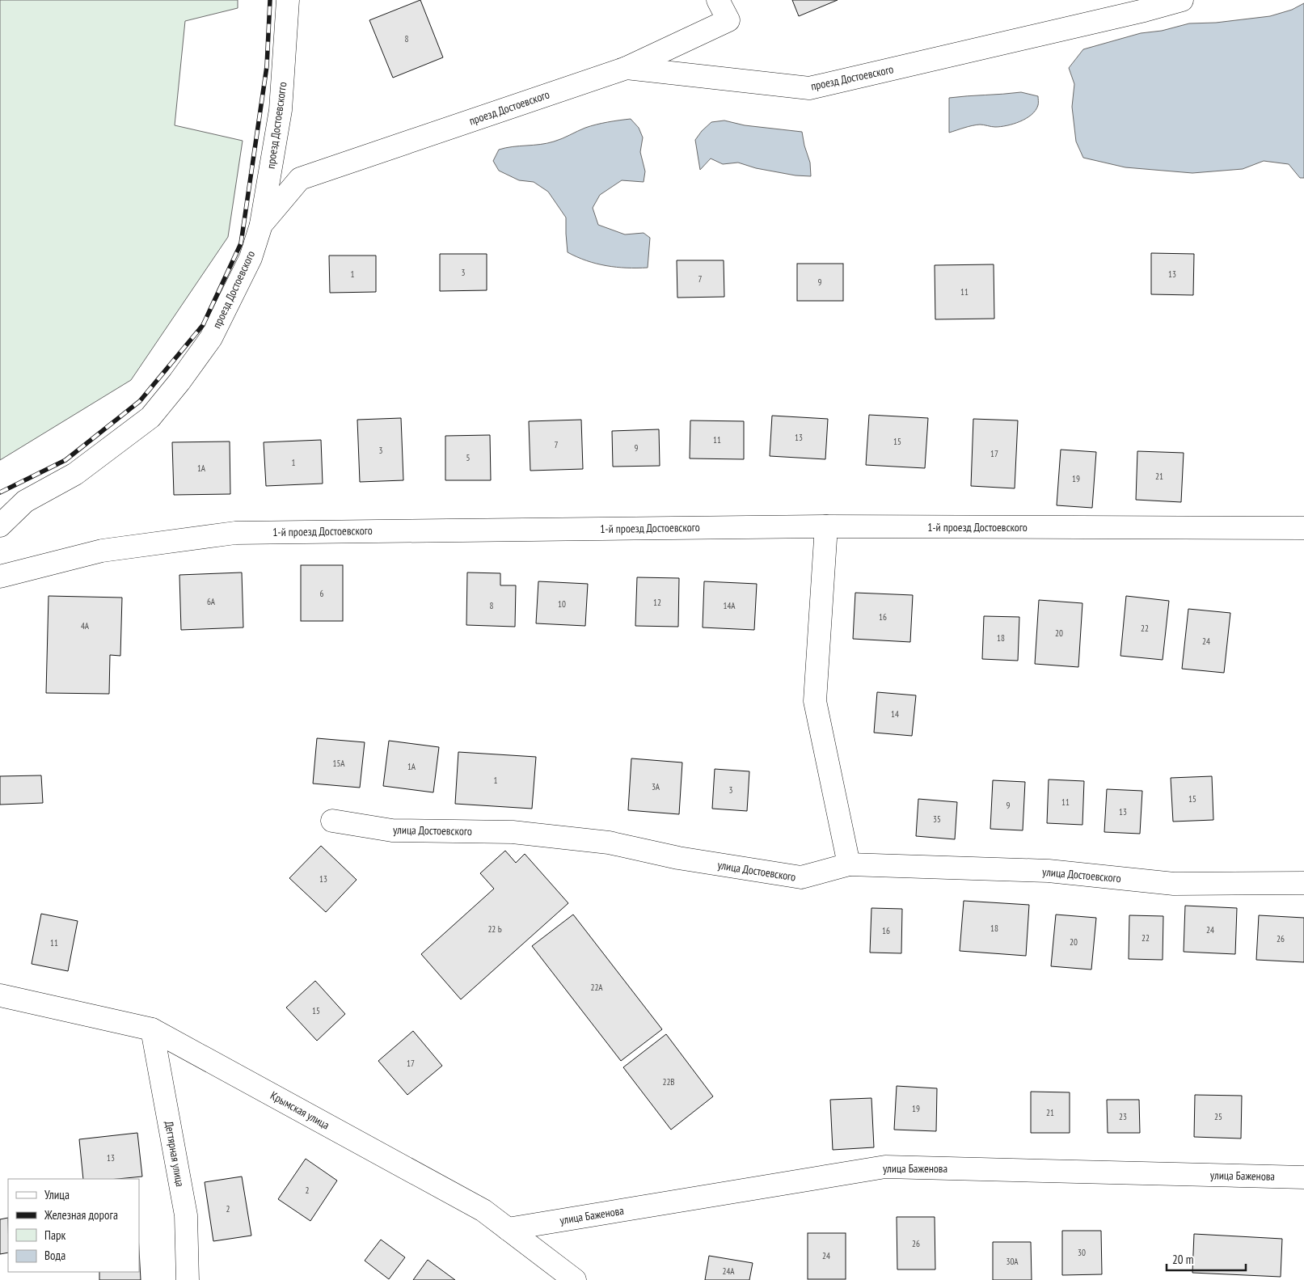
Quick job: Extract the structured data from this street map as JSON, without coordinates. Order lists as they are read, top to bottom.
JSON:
{
  "streets": {
    "street": [
      "проезд Достоевского",
      "проезд Достоевскогго",
      "1-й проезд Достоевского",
      "улица Достоевского",
      "Крымская улица",
      "Дегтярная улица",
      "улица Баженова"
    ]
  },
  "crossings": [
    ["проезд Достоевского", "проезд Достоевскогго"],
    ["Крымская улица", "Дегтярная улица"],
    ["Крымская улица", "улица Баженова"]
  ],
  "house_numbers": [
    "8",
    "3",
    "1",
    "13",
    "7",
    "9",
    "11",
    "13",
    "11",
    "15",
    "7",
    "9",
    "3",
    "17",
    "5",
    "1",
    "1А",
    "21",
    "19",
    "6",
    "6А",
    "12",
    "10",
    "8",
    "14А",
    "16",
    "4А",
    "22",
    "20",
    "18",
    "24",
    "14",
    "15А",
    "1А",
    "1",
    "3А",
    "3",
    "15",
    "11",
    "9",
    "13",
    "35",
    "13",
    "18",
    "22 Ь",
    "24",
    "16",
    "22",
    "26",
    "20",
    "11",
    "22А",
    "15",
    "17",
    "22В",
    "19",
    "21",
    "23",
    "25",
    "13",
    "2",
    "2",
    "26",
    "30",
    "24",
    "30А",
    "24А"
  ],
  "legend": [
    "Улица",
    "Железная дорога",
    "Парк",
    "Вода"
  ],
  "scale_bar": "20 m"
}
